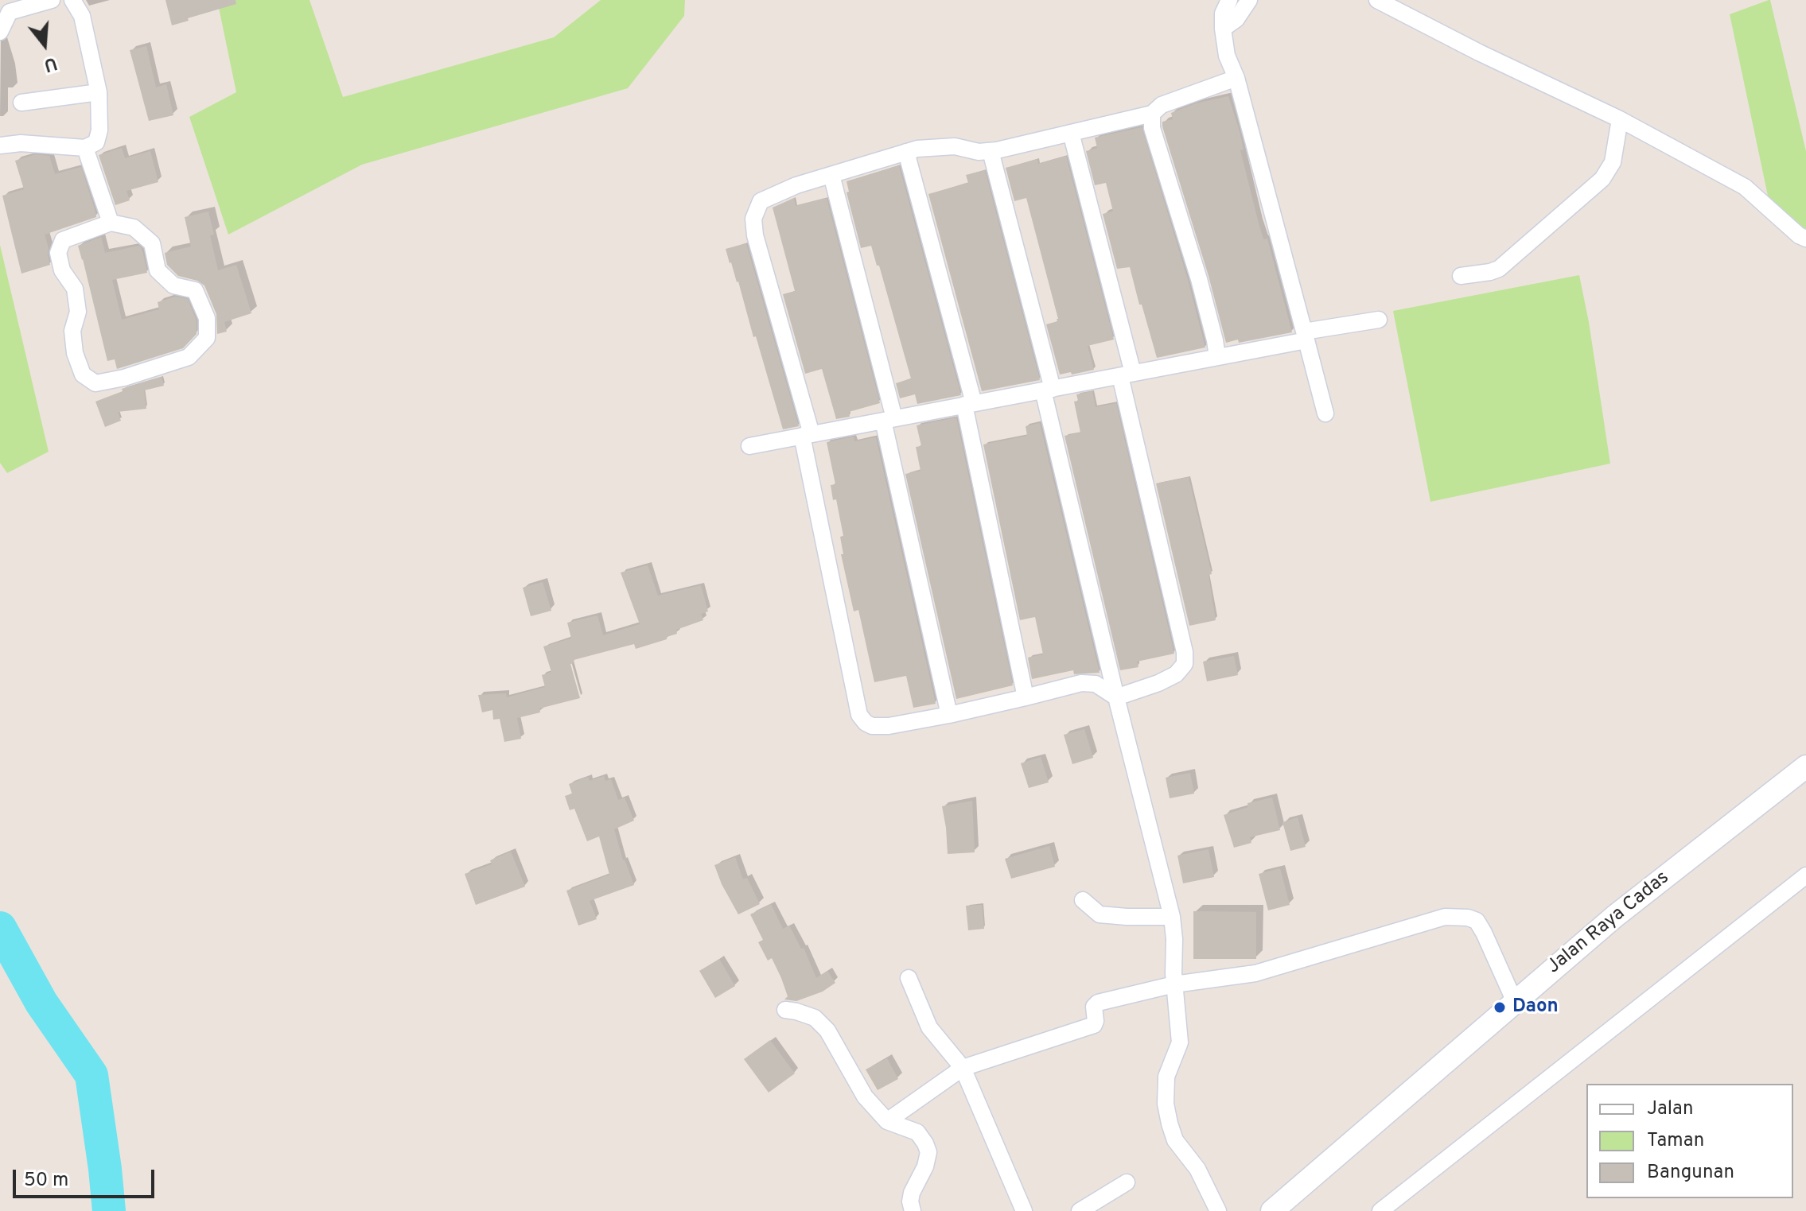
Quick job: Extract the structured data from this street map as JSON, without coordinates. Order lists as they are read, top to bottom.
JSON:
{
  "streets": {
    "street": ["Jalan Raya Cadas"]
  },
  "places": ["Daon"],
  "legend": ["Jalan", "Taman", "Bangunan"],
  "scale_bar": "50 m",
  "north": "bottom"
}
